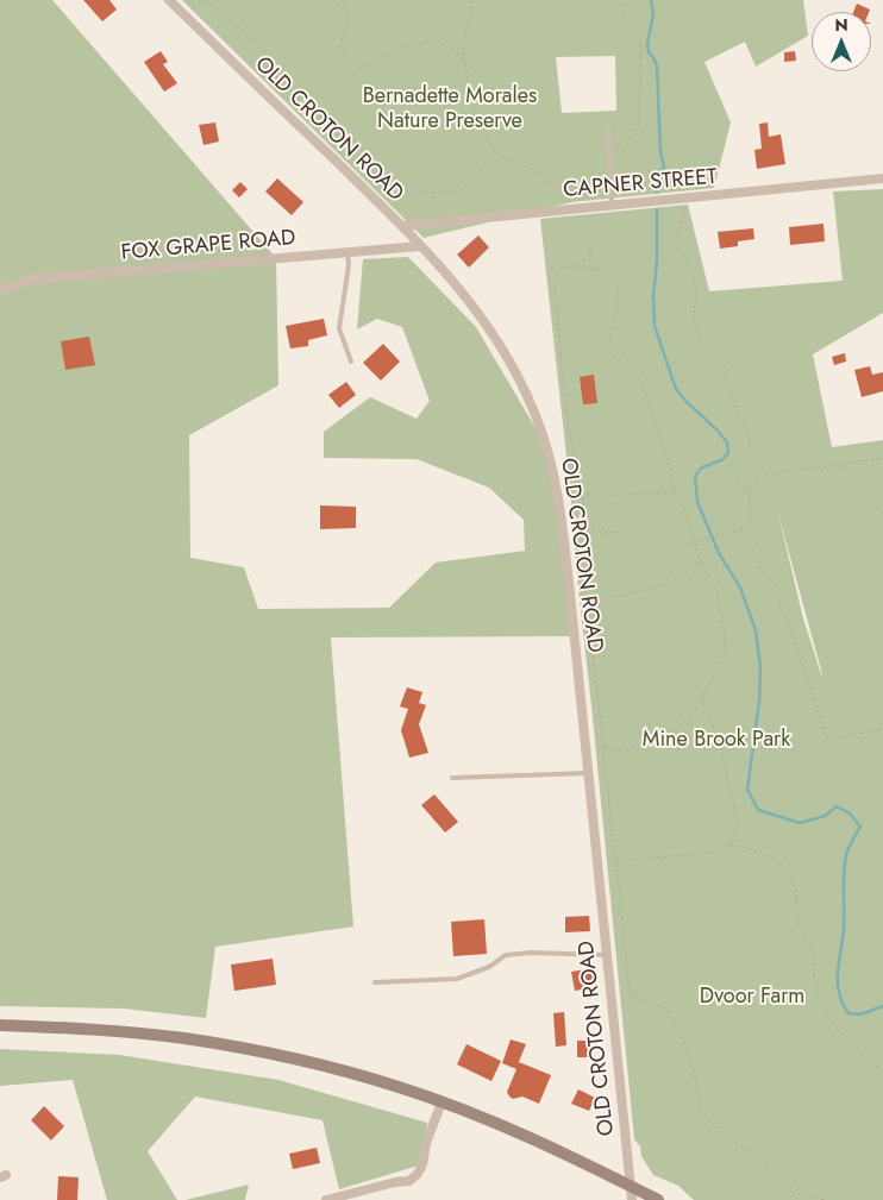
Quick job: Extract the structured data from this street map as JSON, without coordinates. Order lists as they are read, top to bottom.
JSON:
{
  "streets": {
    "street": ["OLD CROTON ROAD", "CAPNER STREET", "FOX GRAPE ROAD"]
  },
  "crossings": [
    ["OLD CROTON ROAD", "CAPNER STREET"],
    ["OLD CROTON ROAD", "FOX GRAPE ROAD"]
  ],
  "parks": ["Bernadette Morales Nature Preserve", "Mine Brook Park", "Dvoor Farm"],
  "north": "top"
}
